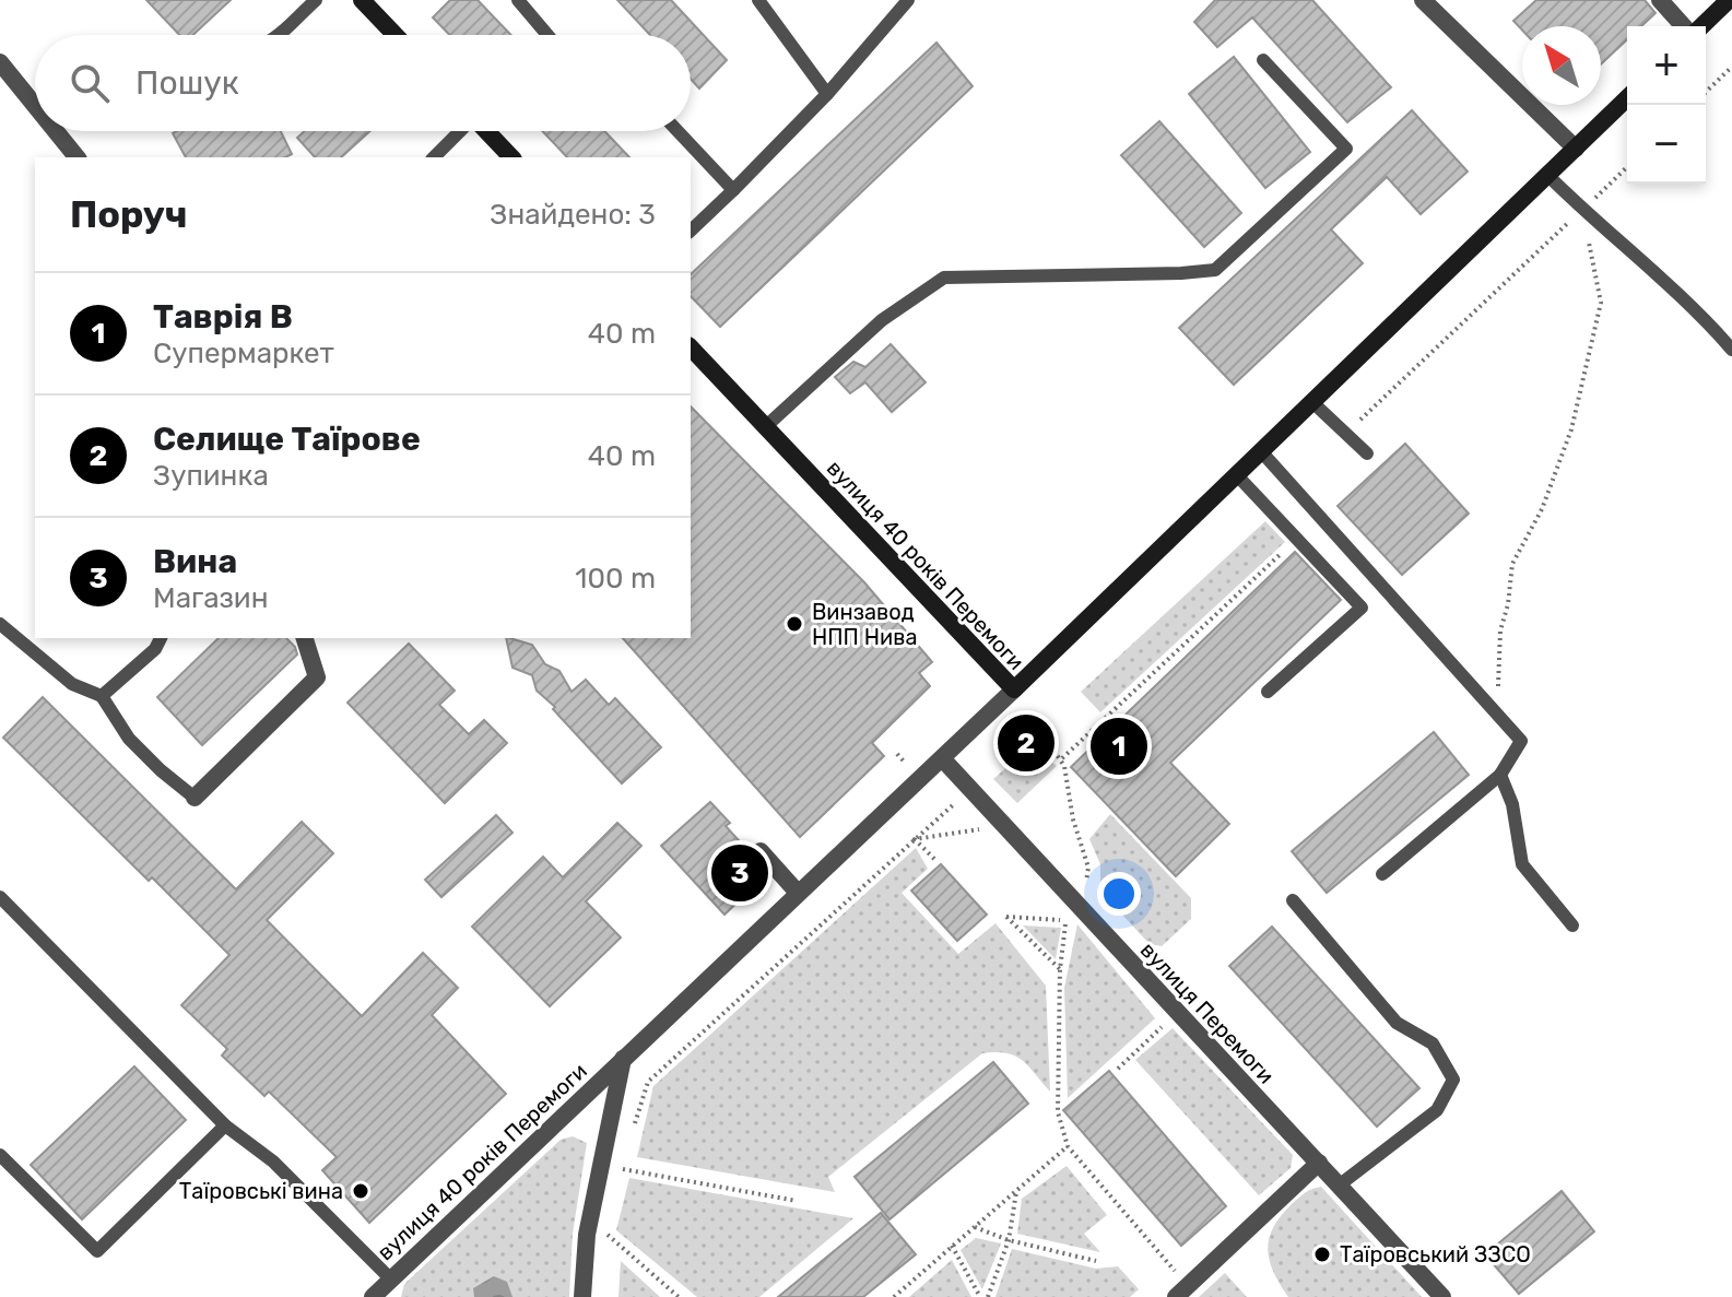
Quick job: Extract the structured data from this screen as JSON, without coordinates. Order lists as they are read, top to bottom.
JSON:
{
  "streets": {
    "street": ["вулиця 40 років Перемоги", "вулиця Перемоги"]
  },
  "crossings": [
    ["вулиця 40 років Перемоги", "вулиця Перемоги"]
  ],
  "places": ["Винзавод НПП Нива", "Таїровські вина", "Таїровський ЗЗСО"],
  "north": "top left",
  "page": {
    "map_buttons": ["+", "−"],
    "search": "Пошук",
    "heading": ["Поруч", "Знайдено: 3"],
    "list": [
      {
        "mark": "1",
        "name": "Таврія В",
        "note": "Супермаркет",
        "value": "40 m"
      },
      {
        "mark": "2",
        "name": "Селище Таїрове",
        "note": "Зупинка",
        "value": "40 m"
      },
      {
        "mark": "3",
        "name": "Вина",
        "note": "Магазин",
        "value": "100 m"
      }
    ],
    "pins": ["2", "1", "3"]
  }
}
